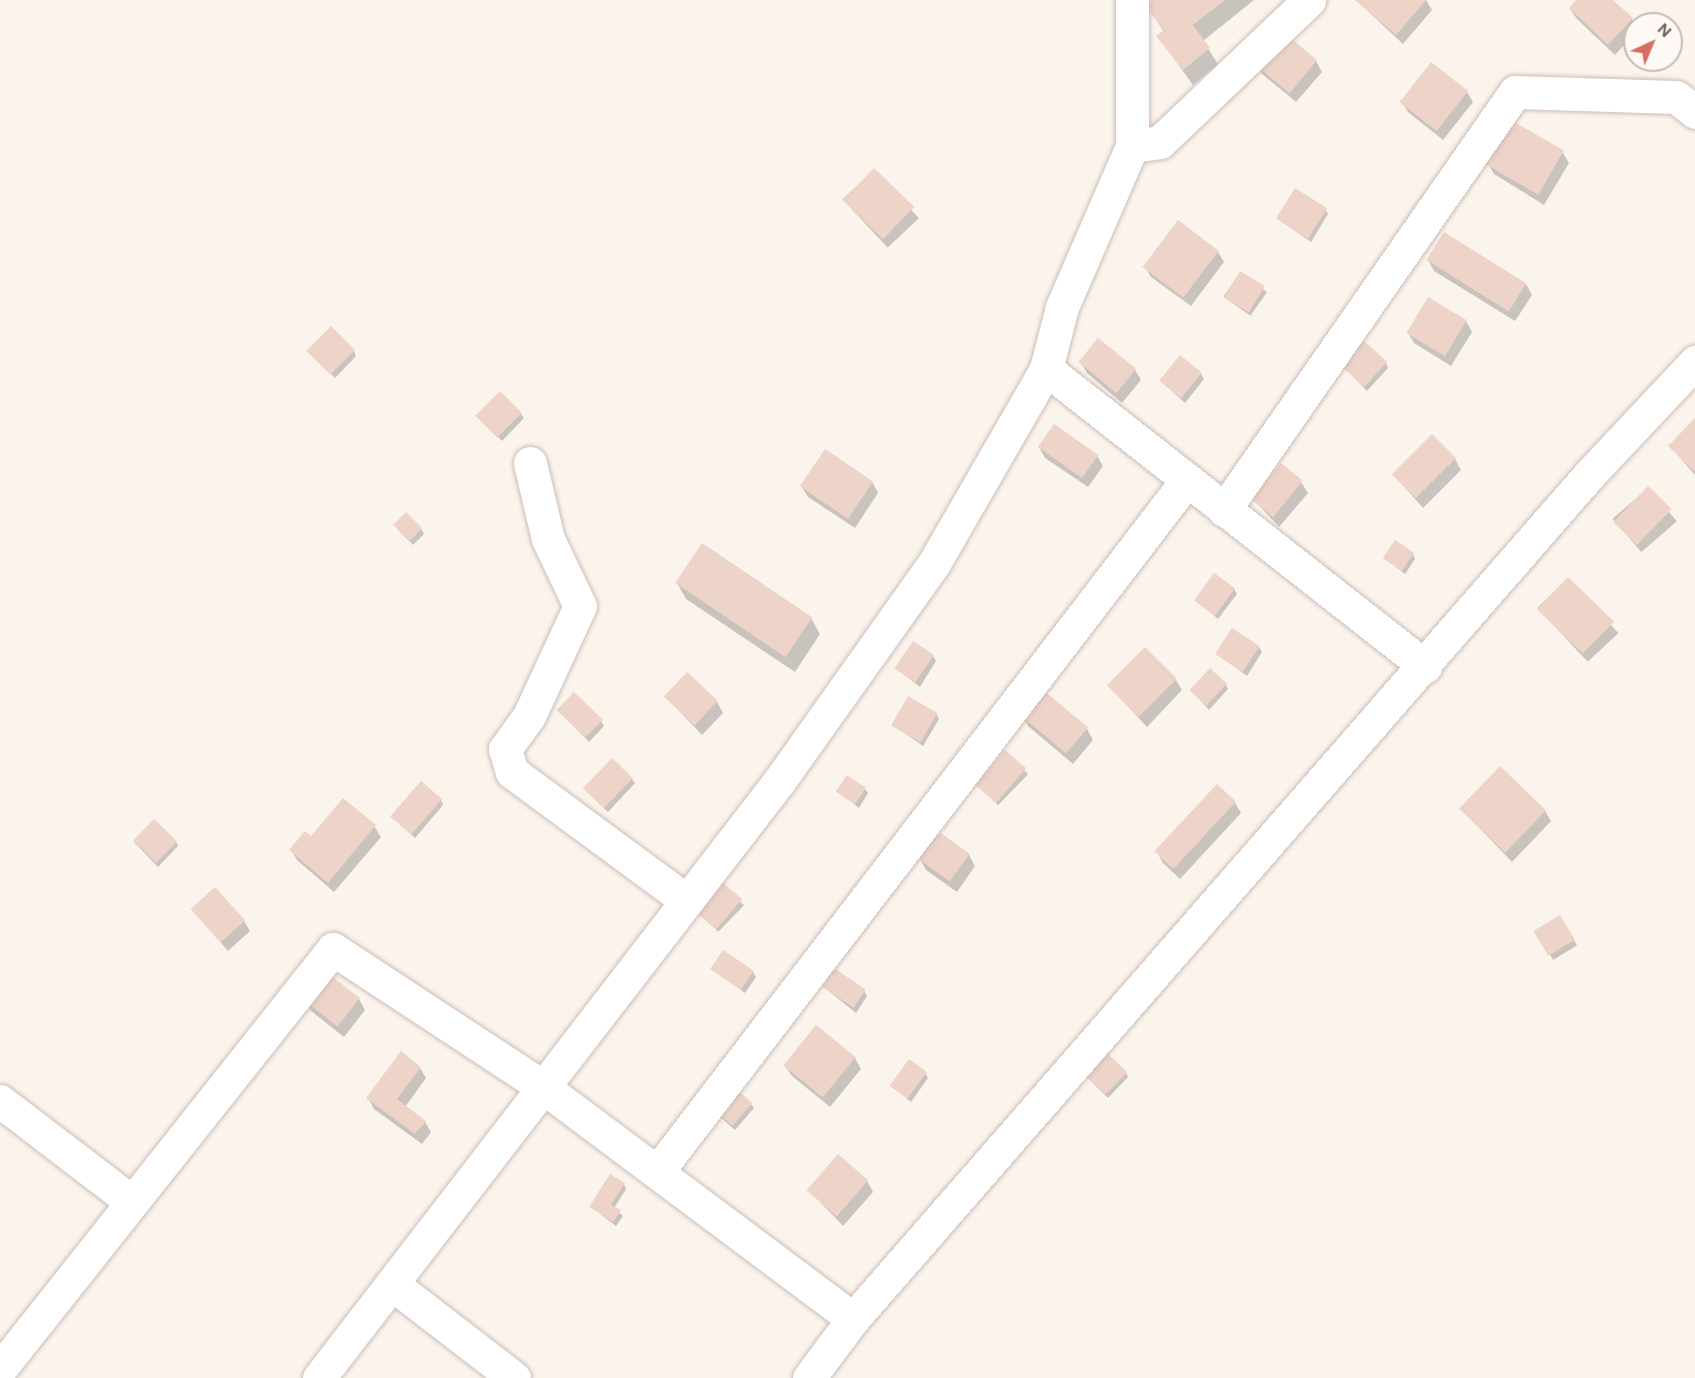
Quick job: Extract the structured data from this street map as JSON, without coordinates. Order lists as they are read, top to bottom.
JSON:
{
  "north": "top right"
}
